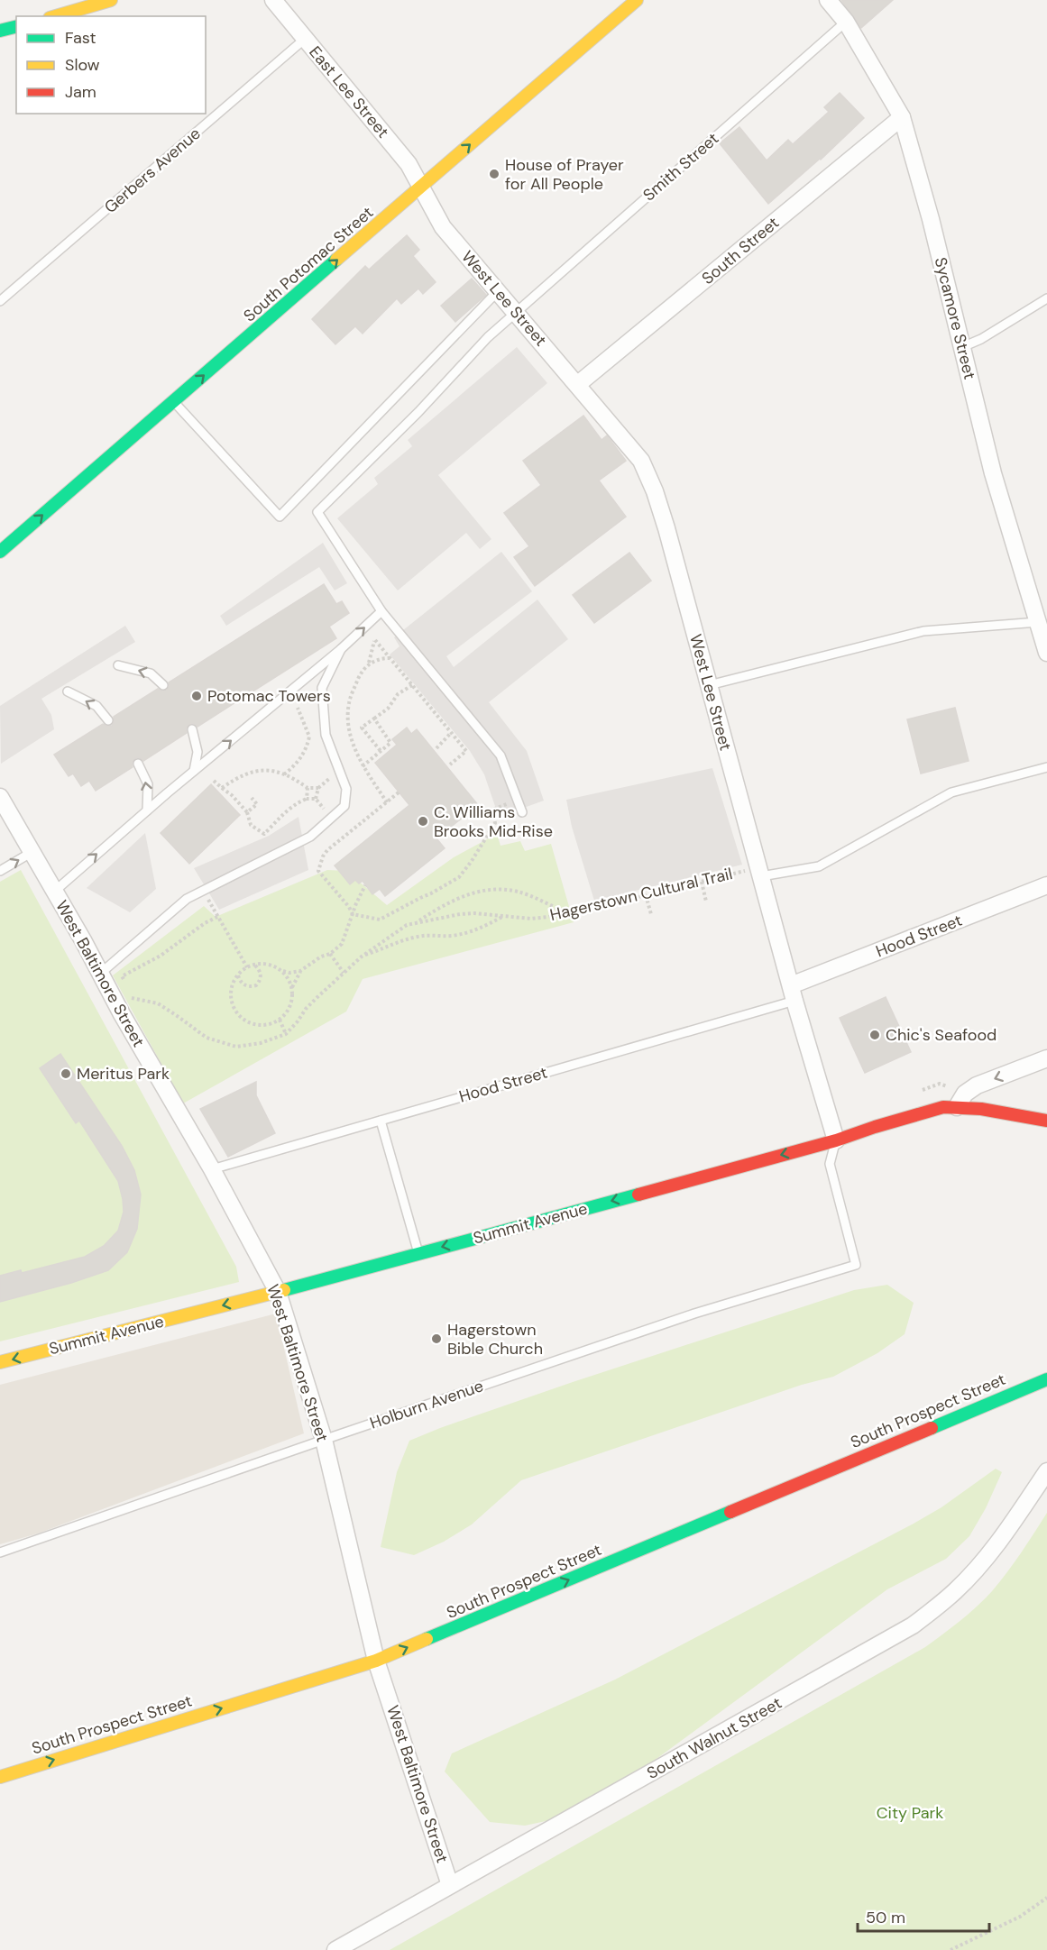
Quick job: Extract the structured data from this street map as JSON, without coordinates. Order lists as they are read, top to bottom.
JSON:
{
  "streets": {
    "main road": ["South Potomac Street", "Summit Avenue", "South Prospect Street"],
    "street": [
      "East Lee Street",
      "South Street",
      "West Lee Street",
      "Sycamore Street",
      "Hood Street",
      "West Baltimore Street",
      "South Walnut Street"
    ],
    "lane": ["Smith Street", "Gerbers Avenue", "Holburn Avenue"],
    "path": ["Hagerstown Cultural Trail"]
  },
  "crossings": [
    ["East Lee Street", "Gerbers Avenue"],
    ["East Lee Street", "South Potomac Street"],
    ["East Lee Street", "West Lee Street"],
    ["Smith Street", "West Lee Street"],
    ["Smith Street", "Sycamore Street"],
    ["South Street", "West Lee Street"],
    ["South Street", "Sycamore Street"],
    ["South Potomac Street", "West Lee Street"],
    ["West Lee Street", "Hagerstown Cultural Trail"],
    ["West Lee Street", "Hood Street"],
    ["West Lee Street", "Summit Avenue"],
    ["West Lee Street", "Holburn Avenue"],
    ["Hagerstown Cultural Trail", "West Baltimore Street"],
    ["Hood Street", "West Baltimore Street"],
    ["West Baltimore Street", "Summit Avenue"],
    ["West Baltimore Street", "Holburn Avenue"],
    ["West Baltimore Street", "South Prospect Street"],
    ["West Baltimore Street", "South Walnut Street"]
  ],
  "one_way": ["South Potomac Street", "Summit Avenue", "South Prospect Street"],
  "parks": ["City Park"],
  "places": [
    "House of Prayer for All People",
    "Potomac Towers",
    "C. Williams Brooks Mid‐Rise",
    "Chic's Seafood",
    "Meritus Park",
    "Hagerstown Bible Church"
  ],
  "legend": ["Fast", "Slow", "Jam"],
  "scale_bar": "50 m"
}
